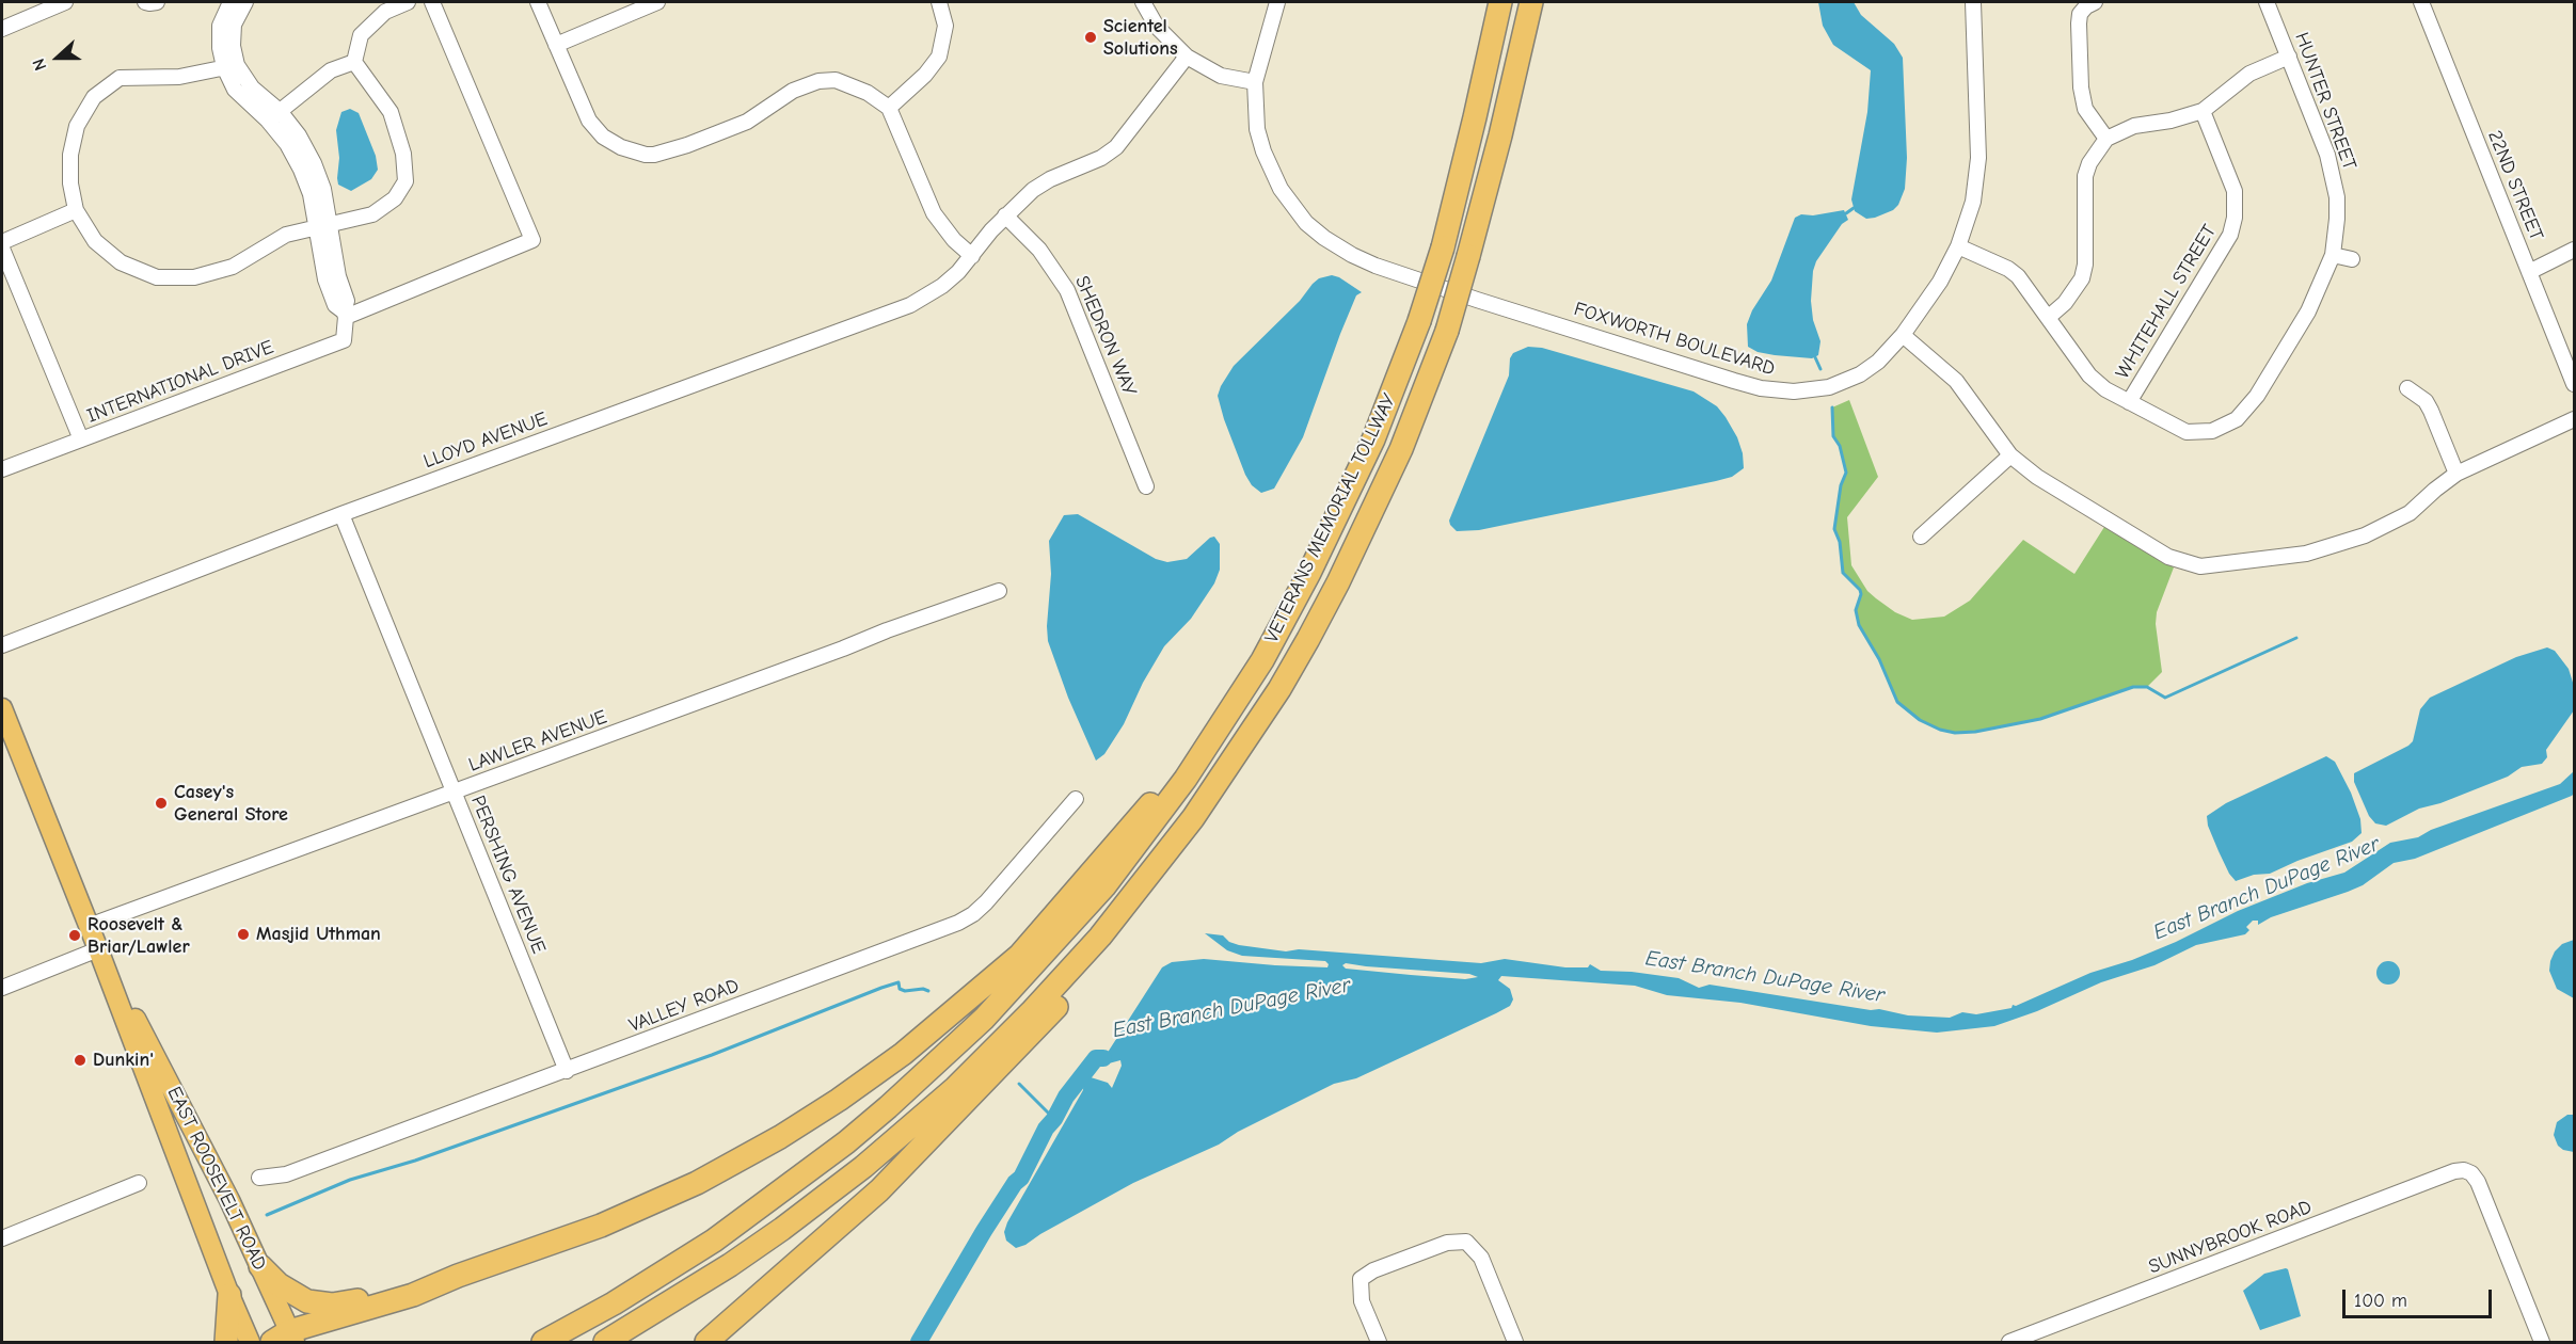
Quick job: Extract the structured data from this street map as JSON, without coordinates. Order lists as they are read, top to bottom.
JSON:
{
  "streets": {
    "highway": ["VETERANS MEMORIAL TOLLWAY"],
    "main road": ["EAST ROOSEVELT ROAD"],
    "street": [
      "HUNTER STREET",
      "22ND STREET",
      "WHITEHALL STREET",
      "SHEDRON WAY",
      "FOXWORTH BOULEVARD",
      "INTERNATIONAL DRIVE",
      "LLOYD AVENUE",
      "LAWLER AVENUE",
      "PERSHING AVENUE",
      "VALLEY ROAD",
      "SUNNYBROOK ROAD"
    ]
  },
  "crossings": [
    ["HUNTER STREET", "WHITEHALL STREET"],
    ["HUNTER STREET", "FOXWORTH BOULEVARD"],
    ["SHEDRON WAY", "LLOYD AVENUE"],
    ["LLOYD AVENUE", "PERSHING AVENUE"],
    ["LAWLER AVENUE", "PERSHING AVENUE"],
    ["LAWLER AVENUE", "EAST ROOSEVELT ROAD"],
    ["PERSHING AVENUE", "VALLEY ROAD"]
  ],
  "water": ["East Branch DuPage River"],
  "places": [
    "Scientel Solutions",
    "Casey's General Store",
    "Masjid Uthman",
    "Roosevelt & Briar/Lawler",
    "Dunkin'"
  ],
  "scale_bar": "100 m",
  "north": "left"
}
